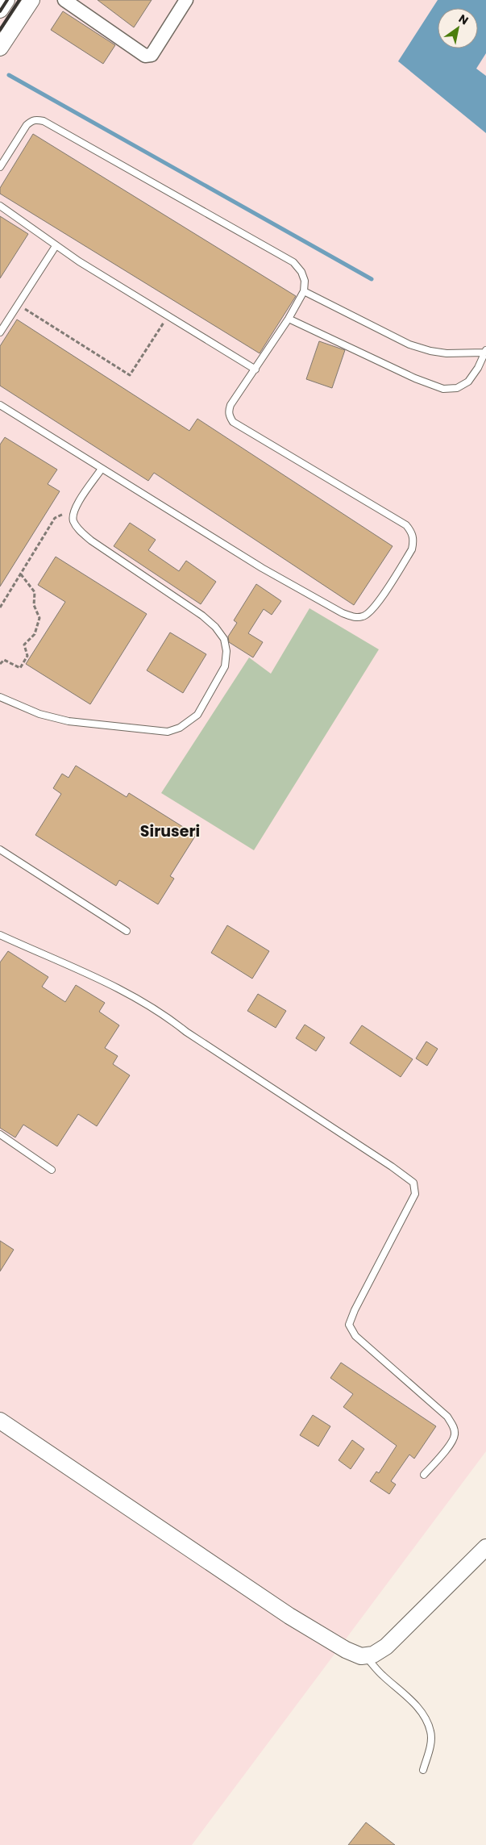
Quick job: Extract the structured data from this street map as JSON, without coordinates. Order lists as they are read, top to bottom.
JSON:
{
  "districts": ["Siruseri"],
  "north": "top right"
}
